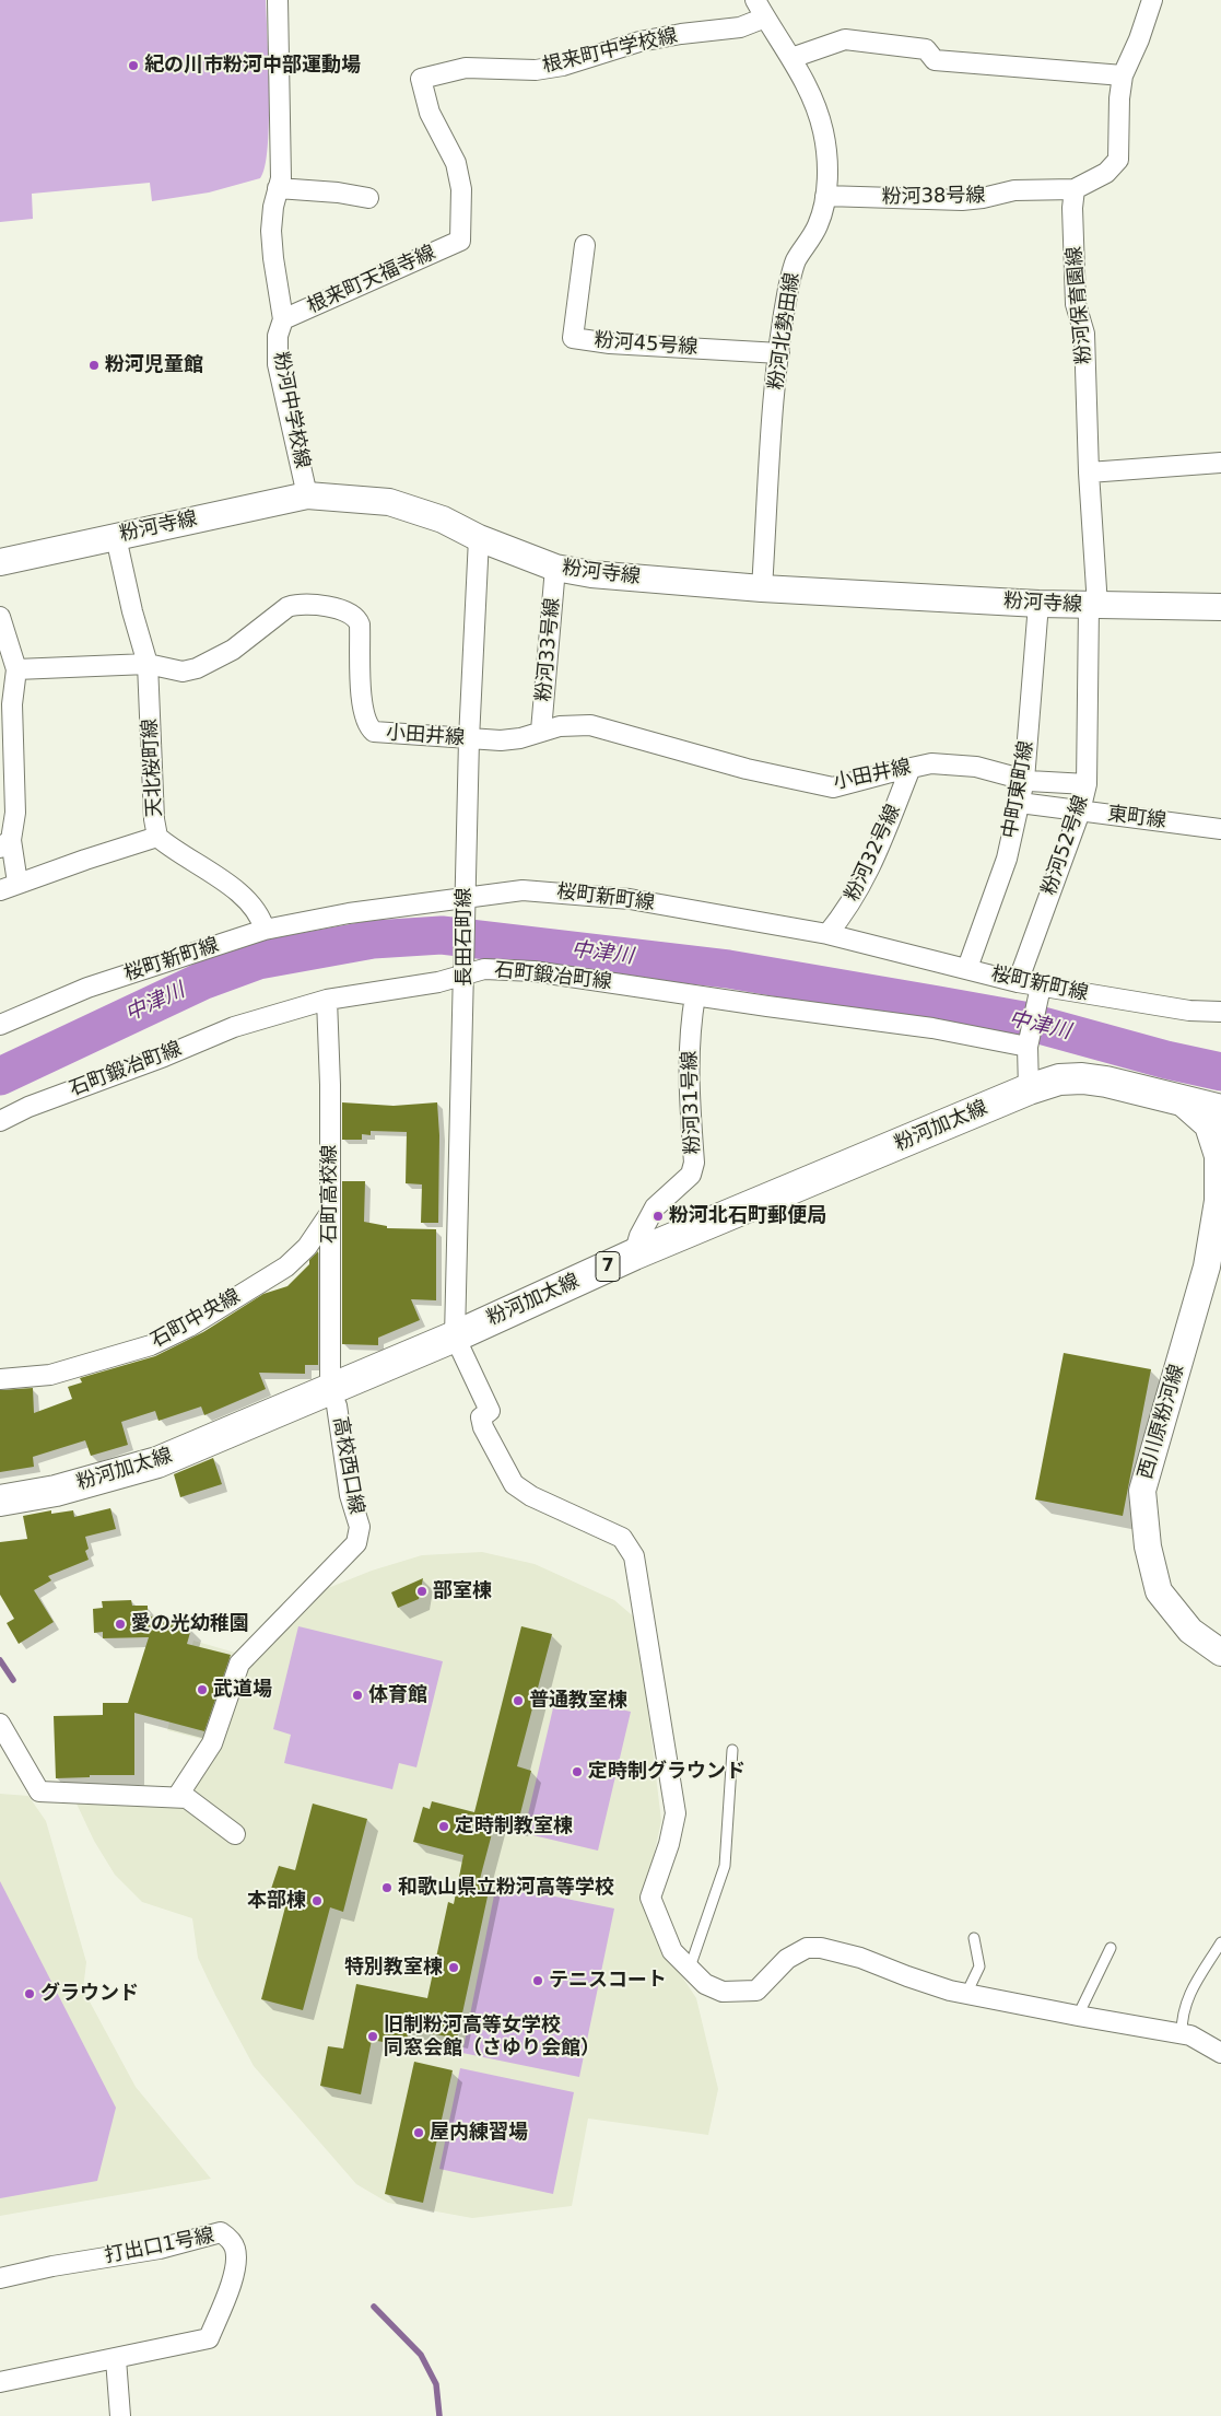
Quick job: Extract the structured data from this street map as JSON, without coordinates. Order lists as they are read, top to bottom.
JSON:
{
  "streets": {
    "main road": [
      "粉河寺線",
      "粉河加太線",
      "7",
      "西川原粉河線"
    ],
    "street": [
      "根来町中学校線",
      "粉河38号線",
      "根来町天福寺線",
      "粉河保育園線",
      "粉河北勢田線",
      "粉河45号線",
      "粉河中学校線",
      "粉河33号線",
      "小田井線",
      "天北桜町線",
      "中町東町線",
      "東町線",
      "粉河52号線",
      "粉河32号線",
      "桜町新町線",
      "長田石町線",
      "石町鍛冶町線",
      "粉河31号線",
      "石町高校線",
      "石町中央線",
      "高校西口線",
      "打出口1号線"
    ]
  },
  "crossings": [
    ["根来町中学校線", "根来町天福寺線"],
    ["根来町中学校線", "粉河北勢田線"],
    ["粉河38号線", "粉河保育園線"],
    ["粉河38号線", "粉河北勢田線"],
    ["根来町天福寺線", "粉河中学校線"],
    ["粉河保育園線", "粉河寺線"],
    ["粉河保育園線", "粉河52号線"],
    ["粉河北勢田線", "粉河45号線"],
    ["粉河北勢田線", "粉河寺線"],
    ["粉河中学校線", "粉河寺線"],
    ["粉河寺線", "粉河33号線"],
    ["粉河寺線", "天北桜町線"],
    ["粉河寺線", "中町東町線"],
    ["粉河寺線", "粉河52号線"],
    ["粉河寺線", "長田石町線"],
    ["粉河33号線", "小田井線"],
    ["小田井線", "天北桜町線"],
    ["小田井線", "中町東町線"],
    ["小田井線", "粉河52号線"],
    ["小田井線", "粉河32号線"],
    ["小田井線", "長田石町線"],
    ["中町東町線", "東町線"],
    ["中町東町線", "桜町新町線"],
    ["東町線", "粉河52号線"],
    ["粉河52号線", "桜町新町線"],
    ["粉河32号線", "桜町新町線"],
    ["桜町新町線", "長田石町線"],
    ["長田石町線", "石町鍛冶町線"],
    ["長田石町線", "粉河加太線"],
    ["石町鍛冶町線", "粉河31号線"],
    ["石町鍛冶町線", "石町高校線"],
    ["粉河31号線", "粉河加太線"],
    ["粉河加太線", "石町高校線"],
    ["粉河加太線", "西川原粉河線"],
    ["粉河加太線", "高校西口線"],
    ["石町高校線", "石町中央線"],
    ["石町高校線", "高校西口線"]
  ],
  "water": ["中津川"],
  "places": [
    "紀の川市粉河中部運動場",
    "粉河児童館",
    "粉河北石町郵便局",
    "部室棟",
    "愛の光幼稚園",
    "武道場",
    "体育館",
    "普通教室棟",
    "定時制グラウンド",
    "定時制教室棟",
    "和歌山県立粉河高等学校",
    "本部棟",
    "特別教室棟",
    "テニスコート",
    "グラウンド",
    "旧制粉河高等女学校 同窓会館（さゆり会館）",
    "屋内練習場"
  ]
}
